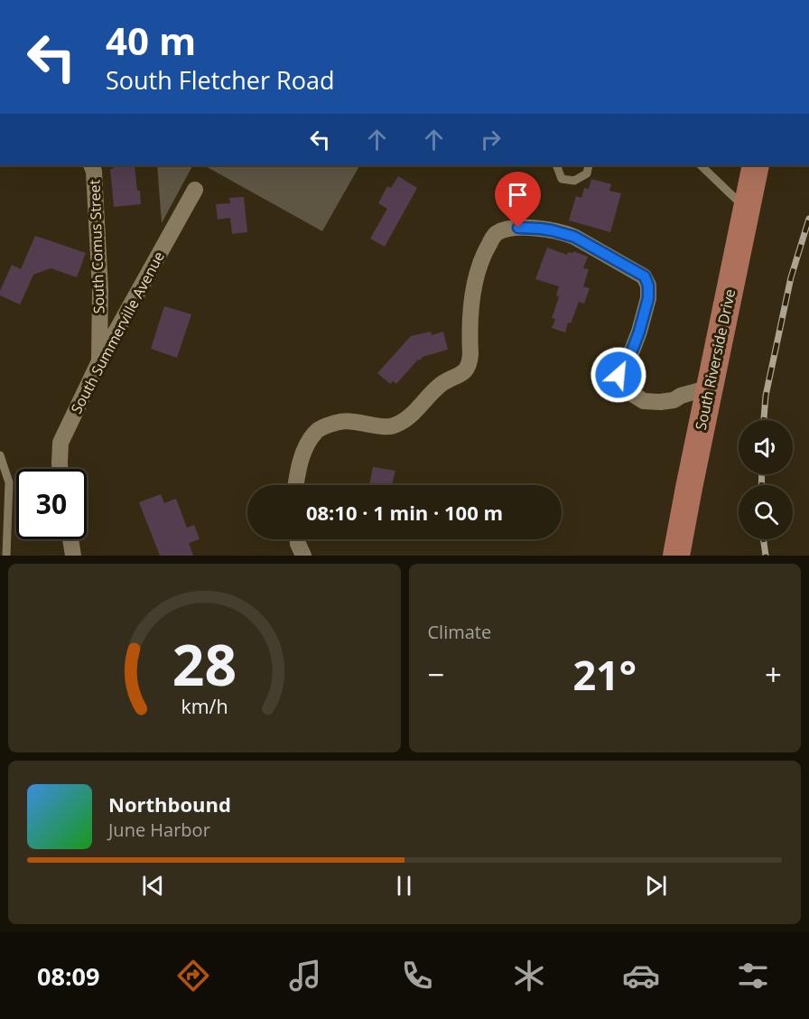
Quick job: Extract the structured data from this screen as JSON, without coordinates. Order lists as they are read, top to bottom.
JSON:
{
  "streets": {
    "main road": ["South Riverside Drive"],
    "street": ["South Comus Street", "South Summerville Avenue"]
  },
  "crossings": [
    ["South Comus Street", "South Summerville Avenue"]
  ],
  "page": {
    "turn": ["40 m", "South Fletcher Road"],
    "limit": "30",
    "trip": "08:10 · 1 min · 100 m",
    "tile": "Climate",
    "heat": ["−", "21°", "+"],
    "song": ["Northbound", "June Harbor"],
    "tabs": "08:09",
    "gauge": ["28", "km/h"]
  }
}
